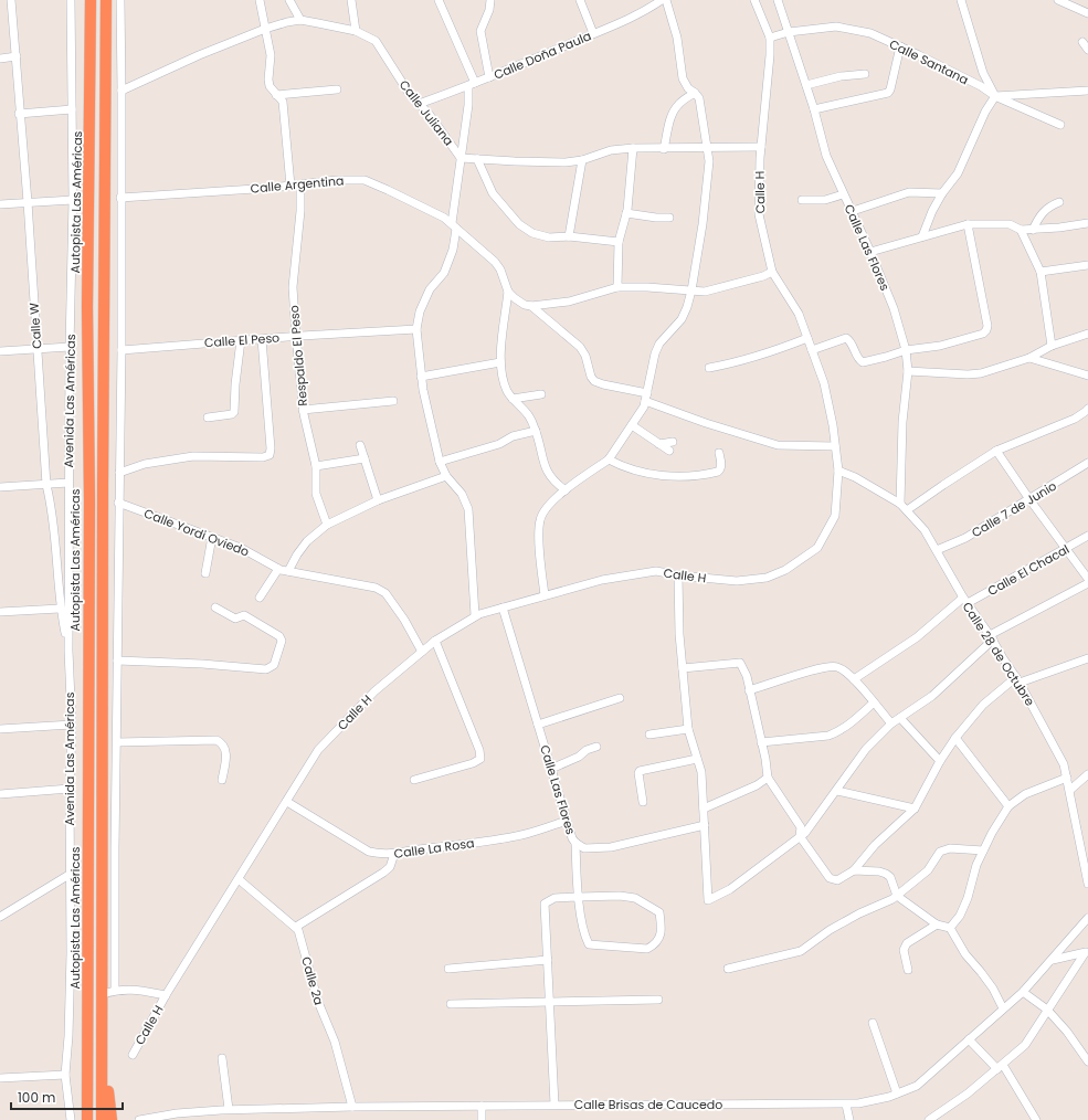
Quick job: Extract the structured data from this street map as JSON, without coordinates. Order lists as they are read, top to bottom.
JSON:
{
  "streets": {
    "highway": ["Autopista Las Américas"],
    "street": [
      "Calle Doña Paula",
      "Calle Santana",
      "Calle Juliana",
      "Calle Argentina",
      "Calle H",
      "Calle Las Flores",
      "Calle W",
      "Calle El Peso",
      "Respaldo El Peso",
      "Avenida Las Américas",
      "Calle 7 de Junio",
      "Calle Yordi Oviedo",
      "Calle El Chacal",
      "Calle 28 de Octubre",
      "Calle La Rosa",
      "Calle 2a",
      "Calle Brisas de Caucedo"
    ]
  },
  "crossings": [
    ["Calle Doña Paula", "Calle Juliana"],
    ["Calle Santana", "Calle H"],
    ["Calle Santana", "Calle Las Flores"],
    ["Calle Juliana", "Calle H"],
    ["Calle Argentina", "Respaldo El Peso"],
    ["Calle H", "Calle Las Flores"],
    ["Calle H", "Calle Yordi Oviedo"],
    ["Calle H", "Calle 28 de Octubre"],
    ["Calle H", "Calle La Rosa"],
    ["Calle Las Flores", "Calle 28 de Octubre"],
    ["Calle Las Flores", "Calle La Rosa"],
    ["Calle W", "Avenida Las Américas"],
    ["Calle El Peso", "Respaldo El Peso"],
    ["Calle 7 de Junio", "Calle 28 de Octubre"],
    ["Calle El Chacal", "Calle 28 de Octubre"],
    ["Calle 2a", "Calle Brisas de Caucedo"]
  ],
  "scale_bar": "100 m"
}
